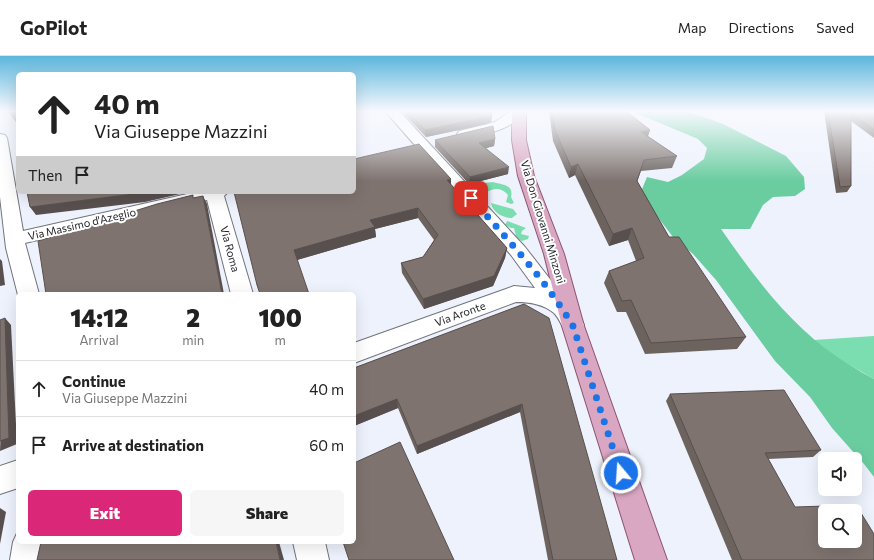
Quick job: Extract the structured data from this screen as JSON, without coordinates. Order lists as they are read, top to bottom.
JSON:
{
  "streets": {
    "main road": ["Via Don Giovanni Minzoni"],
    "street": ["Via Massimo d'Azeglio", "Via Roma", "Via Aronte"]
  },
  "crossings": [
    ["Via Don Giovanni Minzoni", "Via Aronte"],
    ["Via Massimo d'Azeglio", "Via Roma"]
  ],
  "page": {
    "header": "GoPilot",
    "nav": ["Map", "Directions", "Saved"],
    "turn": ["40 m", "Via Giuseppe Mazzini"],
    "then": "Then",
    "eta": [
      "14:12",
      "Arrival",
      "2",
      "min",
      "100",
      "m"
    ],
    "list": [
      {
        "name": "Continue",
        "note": "Via Giuseppe Mazzini",
        "value": "40 m"
      },
      {
        "name": "Arrive at destination",
        "value": "60 m"
      }
    ],
    "buttons": ["Exit", "Share"]
  }
}
